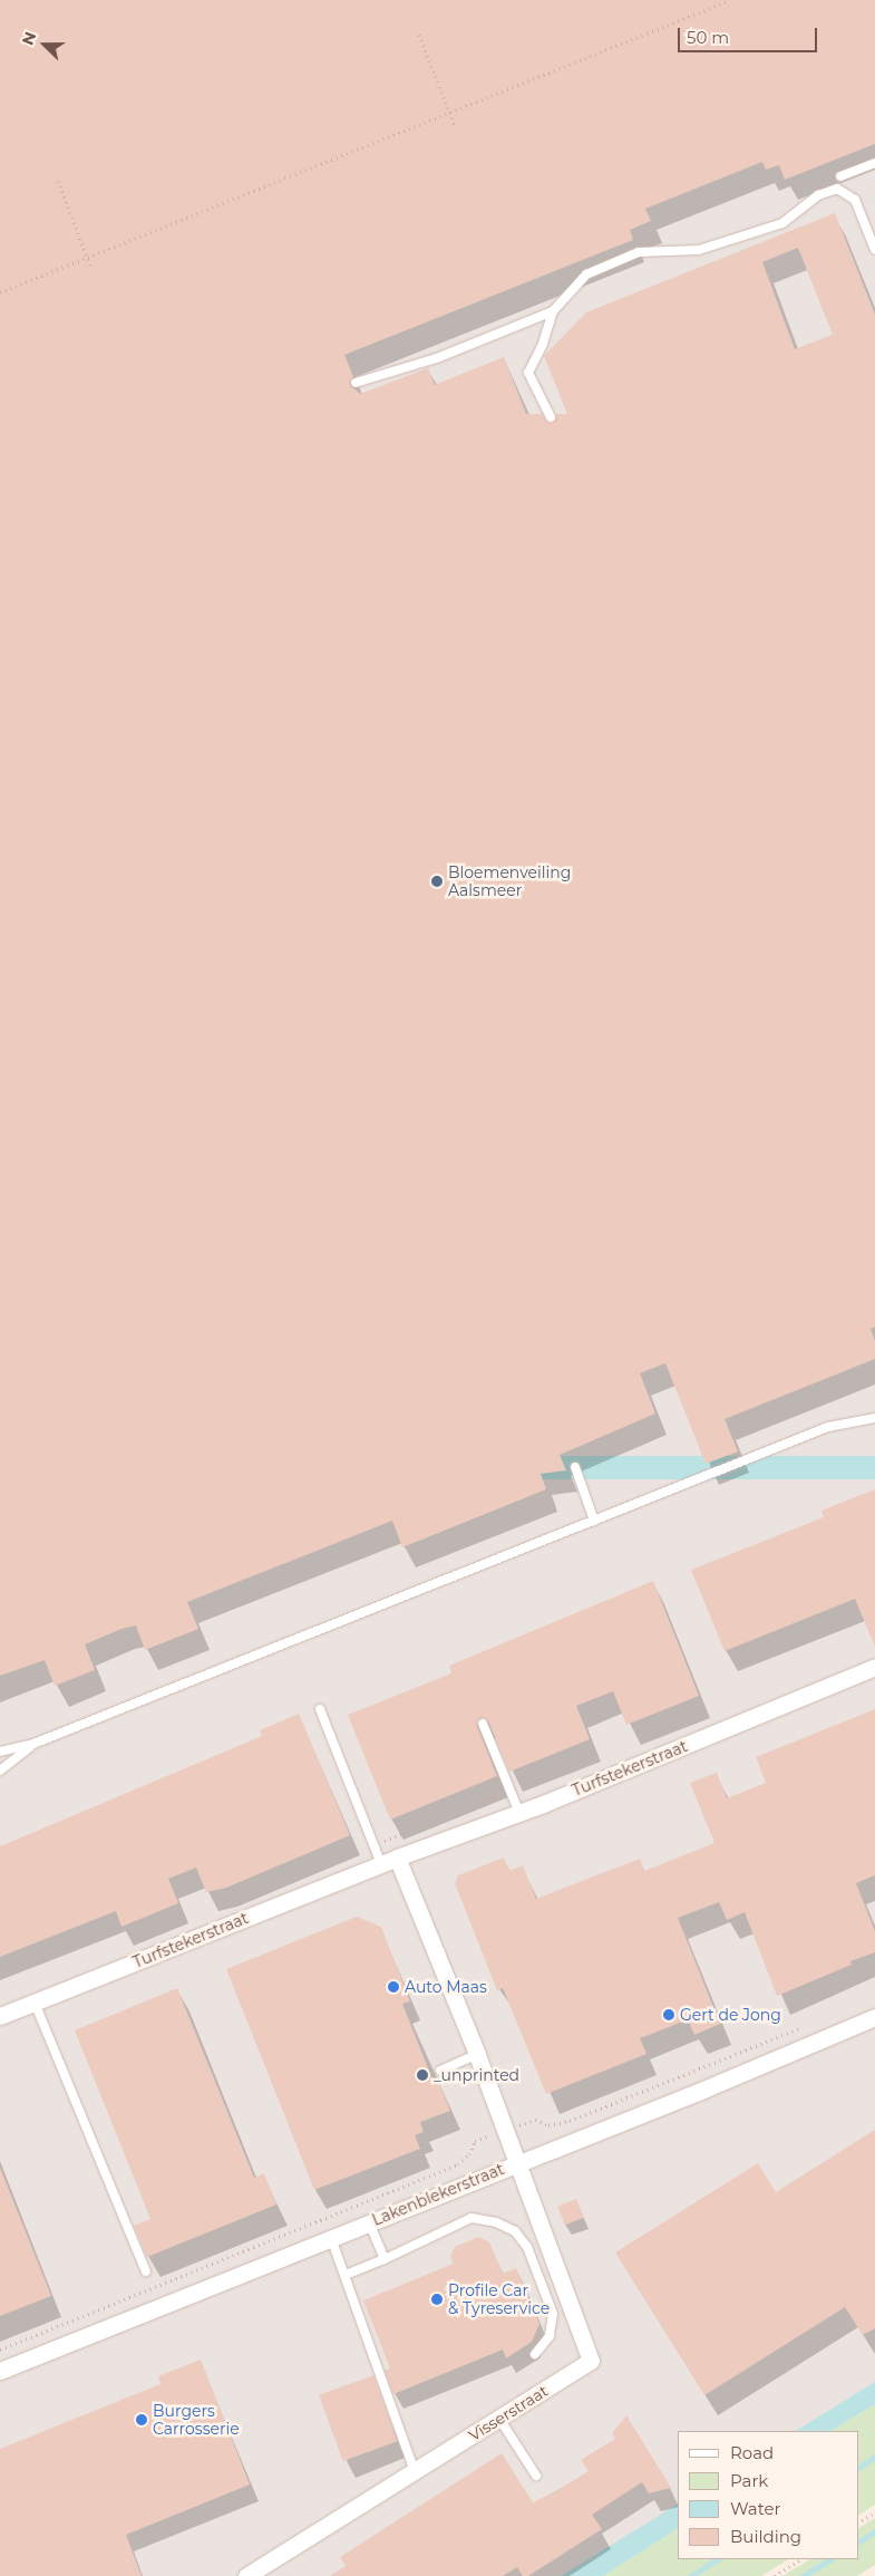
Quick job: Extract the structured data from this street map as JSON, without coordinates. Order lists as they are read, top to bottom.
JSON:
{
  "streets": {
    "street": ["Turfstekerstraat", "Lakenblekerstraat", "Visserstraat"]
  },
  "crossings": [
    ["Turfstekerstraat", "Visserstraat"],
    ["Lakenblekerstraat", "Visserstraat"]
  ],
  "places": [
    "Bloemenveiling Aalsmeer",
    "Auto Maas",
    "Gert de Jong",
    "_unprinted",
    "Profile Car & Tyreservice",
    "Burgers Carrosserie"
  ],
  "legend": [
    "Road",
    "Park",
    "Water",
    "Building"
  ],
  "scale_bar": "50 m",
  "north": "left"
}
